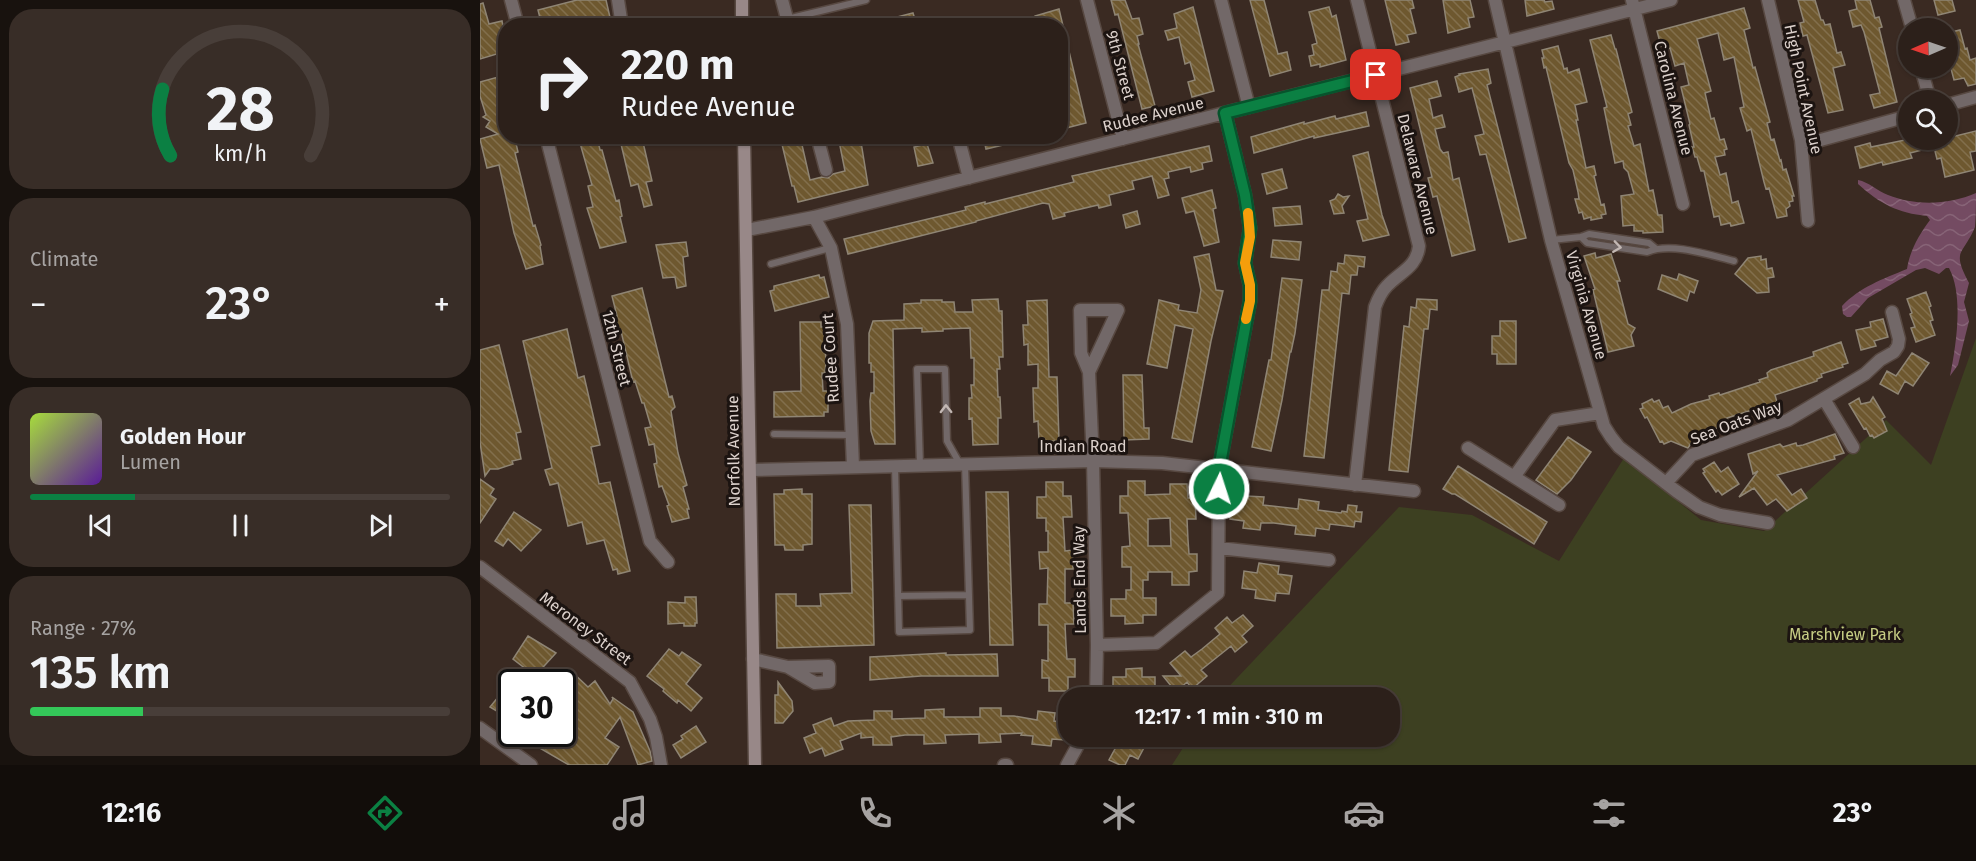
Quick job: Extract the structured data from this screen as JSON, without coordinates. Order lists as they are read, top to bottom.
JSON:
{
  "streets": {
    "main road": ["Norfolk Avenue"],
    "street": [
      "9th Street",
      "High Point Avenue",
      "Carolina Avenue",
      "Rudee Avenue",
      "Delaware Avenue",
      "Virginia Avenue",
      "12th Street",
      "Rudee Court",
      "Sea Oats Way",
      "Indian Road",
      "Lands End Way",
      "Meroney Street"
    ]
  },
  "crossings": [
    ["9th Street", "Rudee Avenue"],
    ["Carolina Avenue", "Rudee Avenue"],
    ["Rudee Avenue", "Delaware Avenue"],
    ["Rudee Avenue", "Virginia Avenue"],
    ["Rudee Avenue", "Rudee Court"],
    ["Rudee Avenue", "Norfolk Avenue"],
    ["Delaware Avenue", "Indian Road"],
    ["Virginia Avenue", "Sea Oats Way"],
    ["Rudee Court", "Indian Road"],
    ["Indian Road", "Norfolk Avenue"],
    ["Indian Road", "Lands End Way"]
  ],
  "parks": ["Marshview Park"],
  "north": "left",
  "page": {
    "turn": ["220 m", "Rudee Avenue"],
    "tile": [
      "Climate",
      ["Range · 27%", "135 km"]
    ],
    "heat": ["−", "23°", "+"],
    "song": ["Golden Hour", "Lumen"],
    "limit": "30",
    "trip": "12:17 · 1 min · 310 m",
    "tabs": ["12:16", "23°"],
    "gauge": ["28", "km/h"]
  }
}
